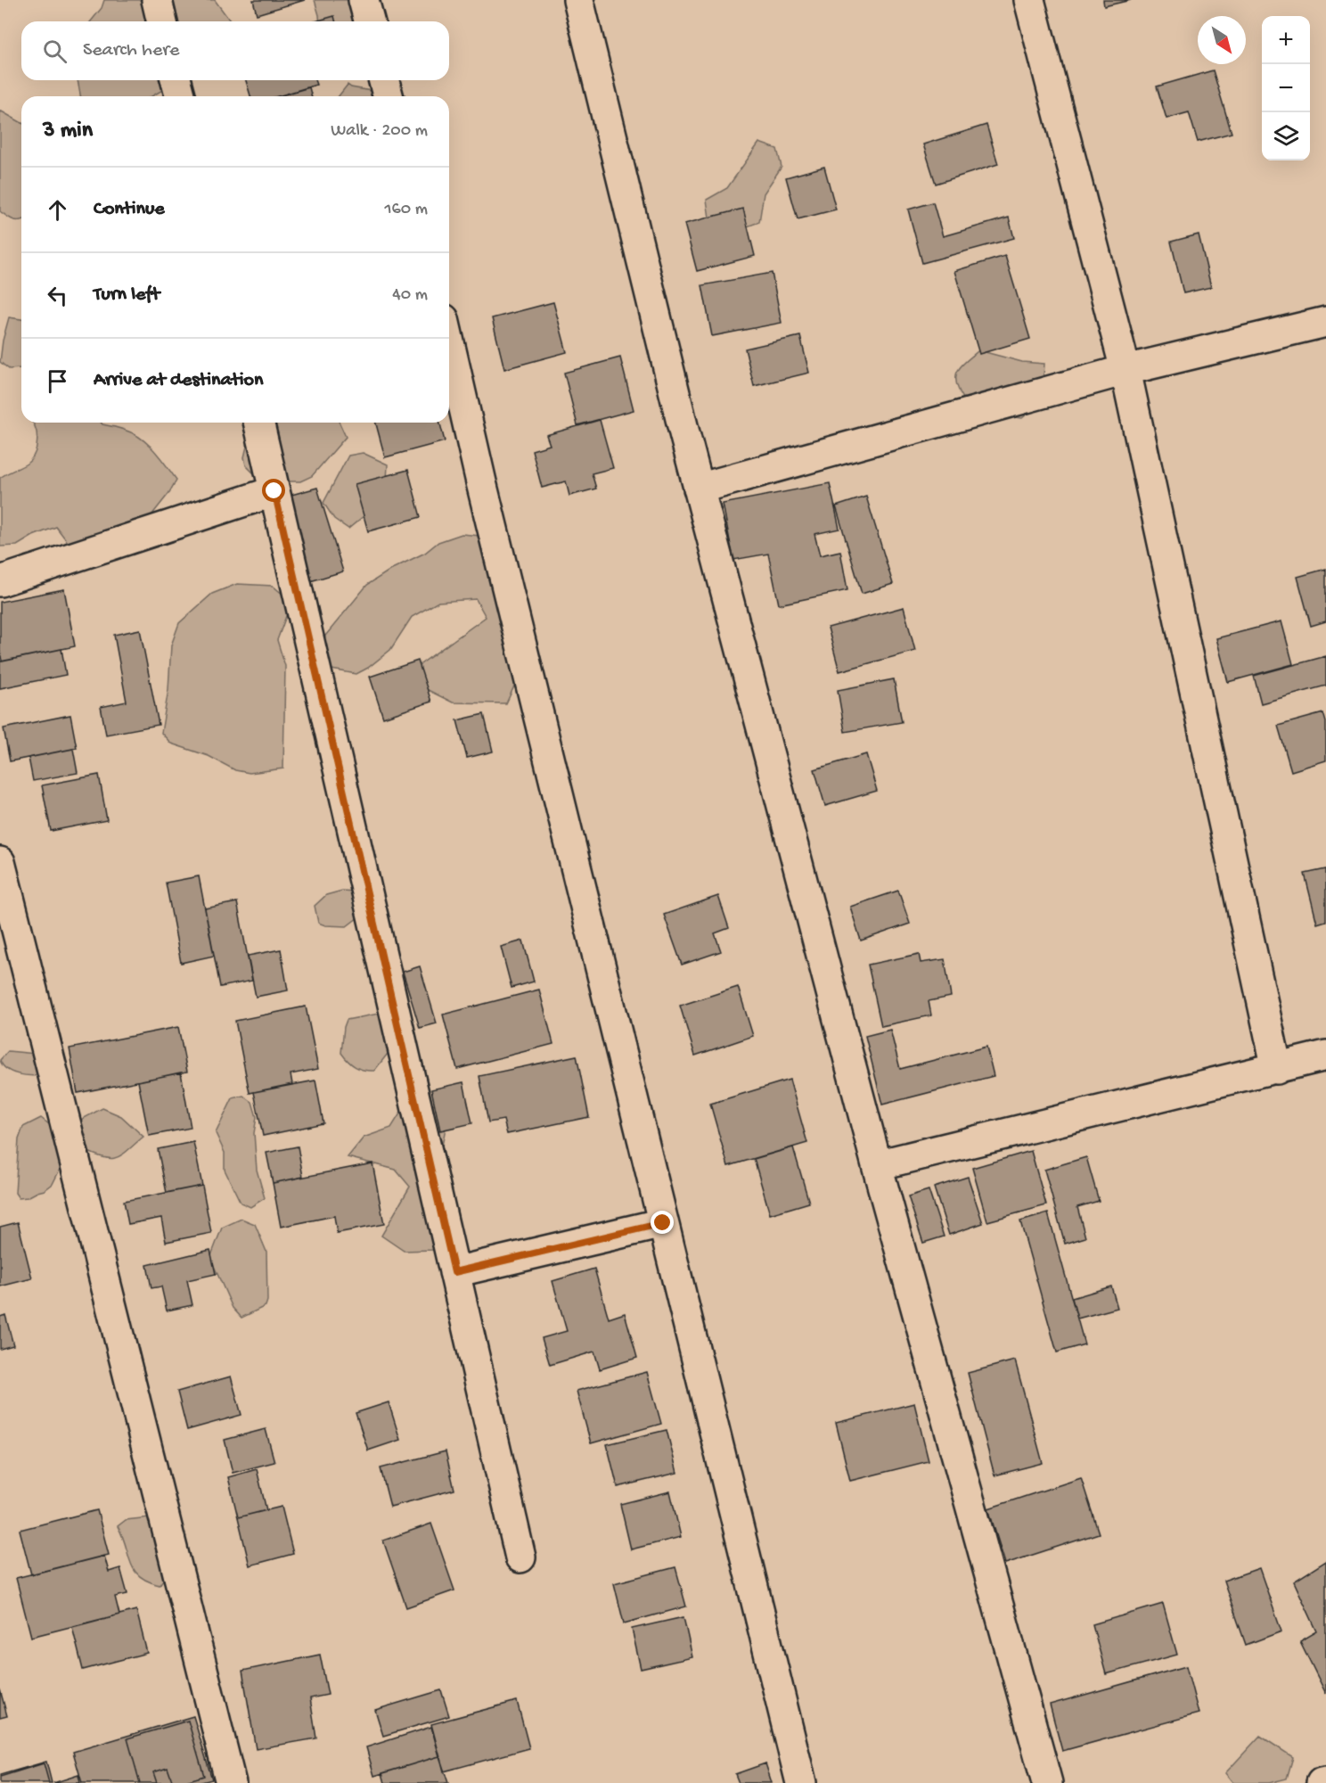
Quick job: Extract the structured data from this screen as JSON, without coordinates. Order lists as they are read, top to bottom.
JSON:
{
  "north": "bottom right",
  "page": {
    "map_buttons": ["+", "−"],
    "search": "Search here",
    "heading": ["3 min", "Walk · 200 m"],
    "list": [
      ["Continue", "160 m"],
      ["Turn left", "40 m"],
      "Arrive at destination"
    ]
  }
}
